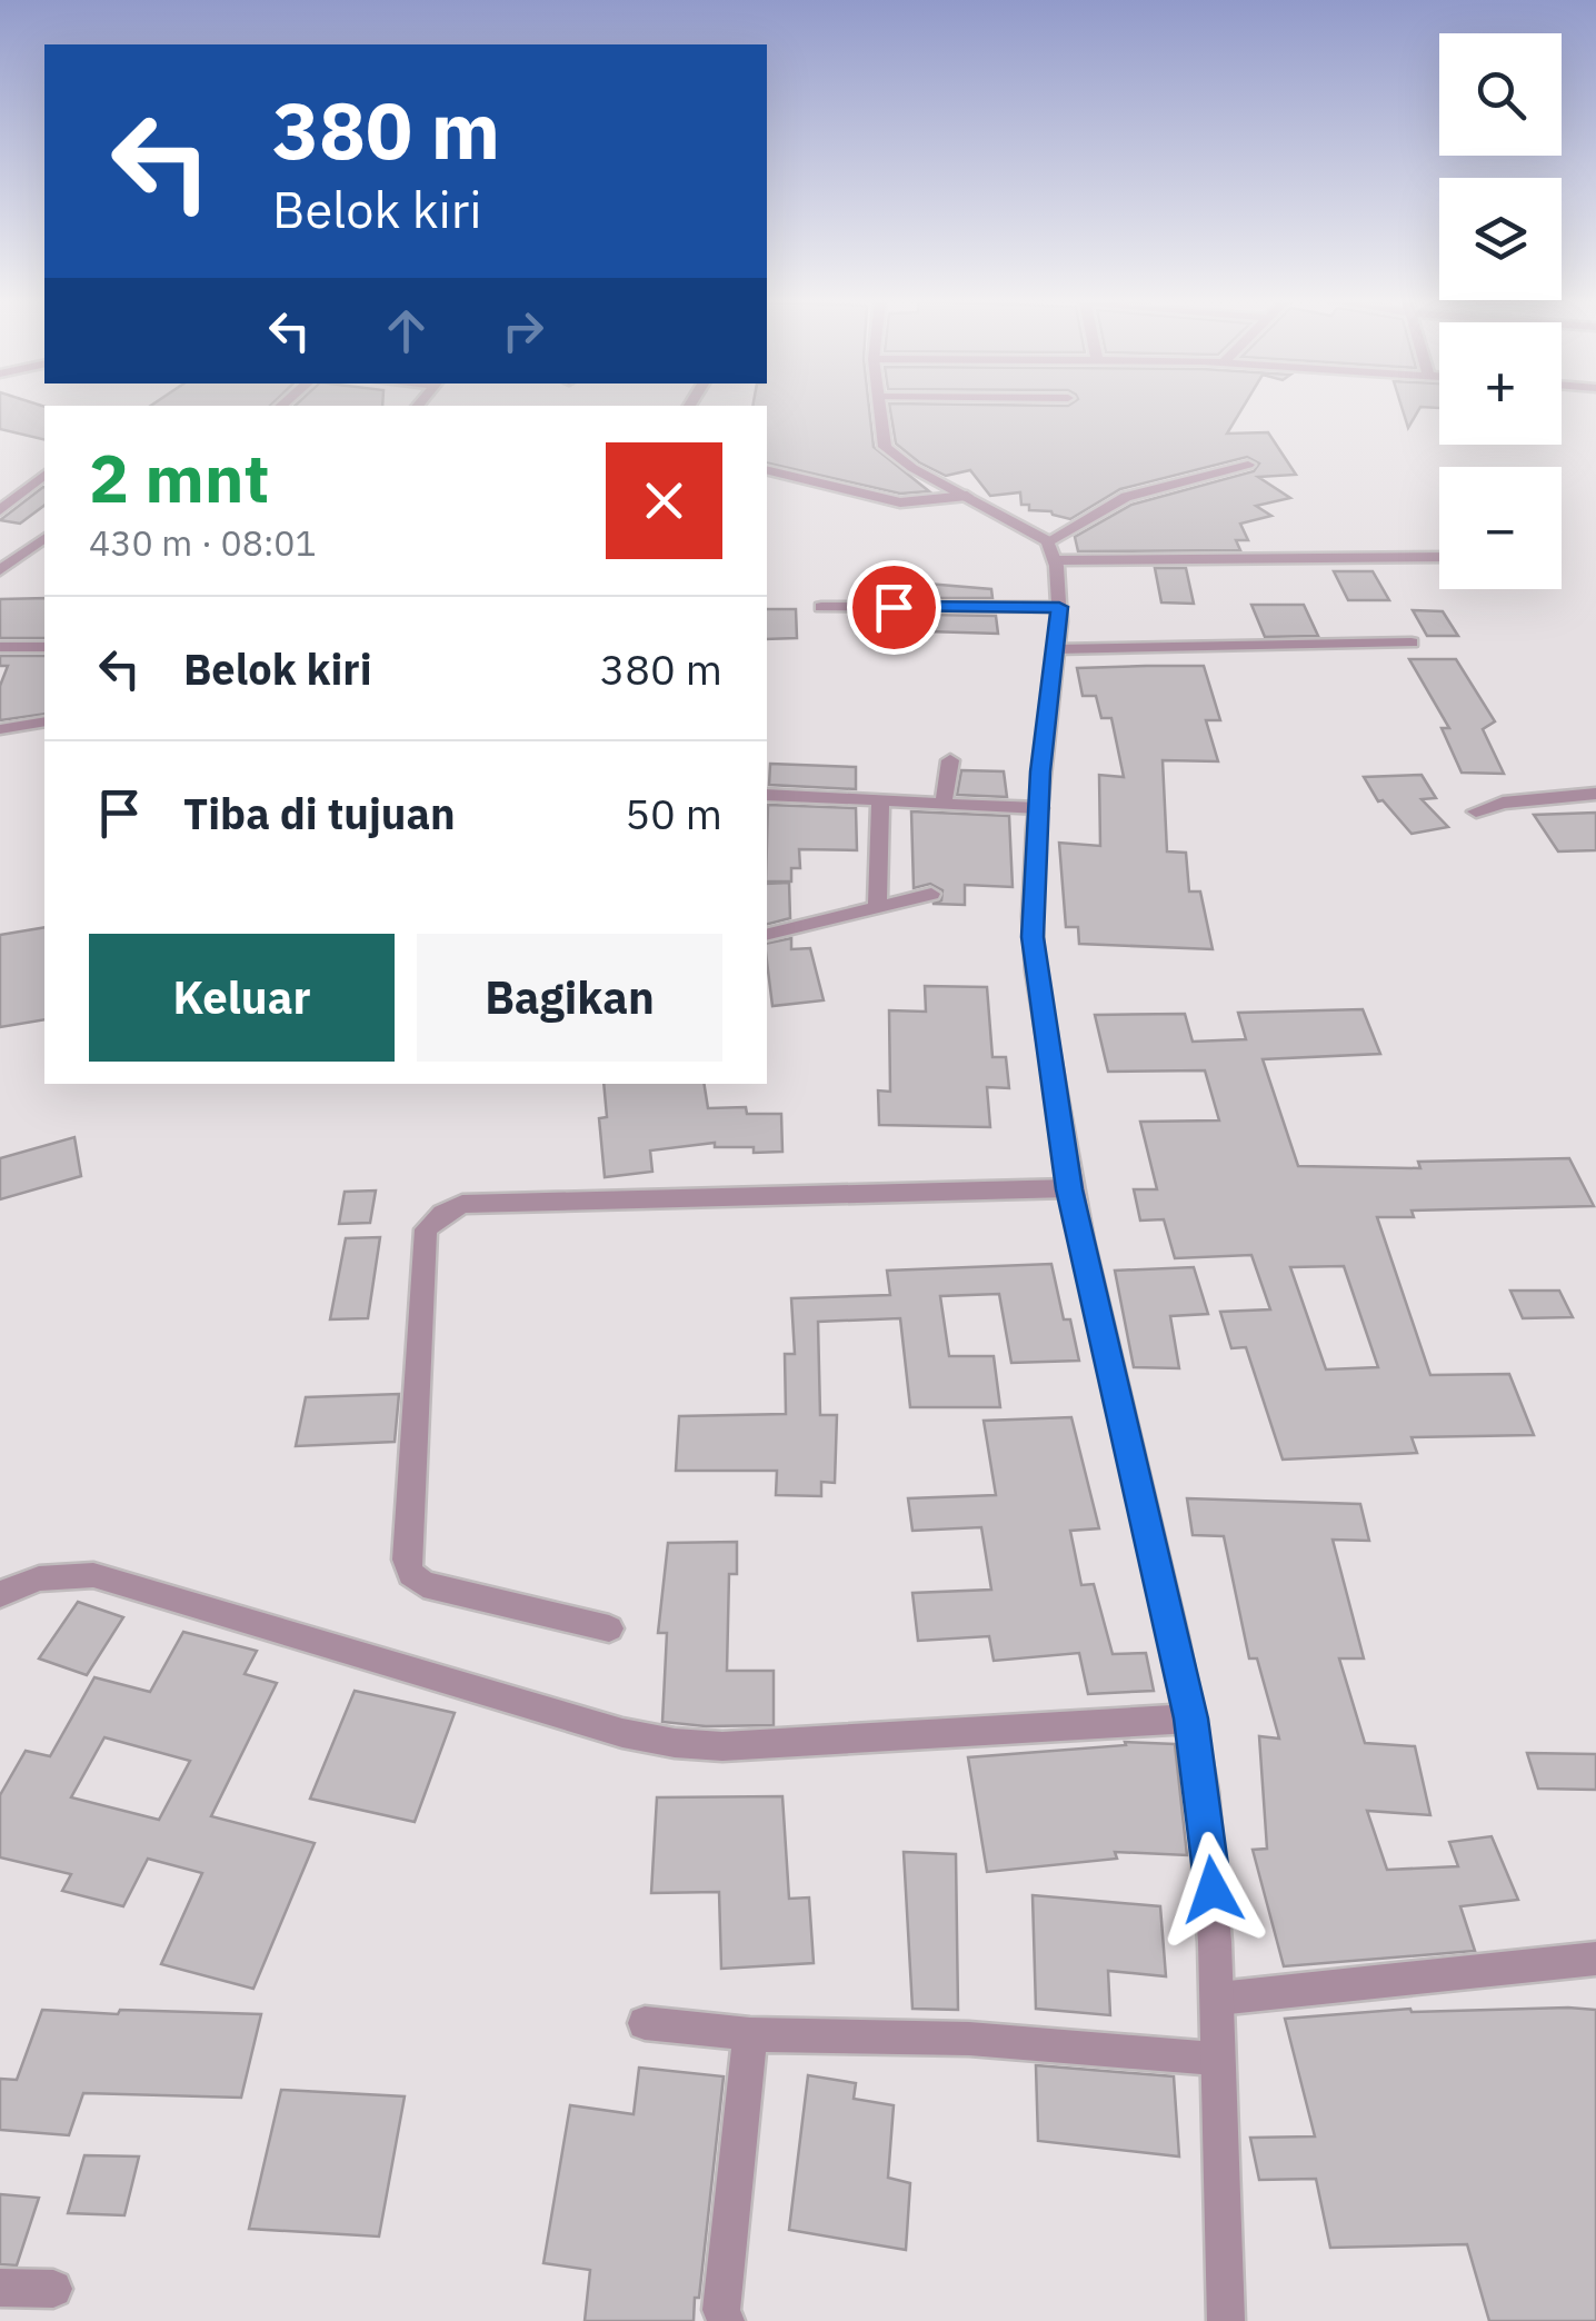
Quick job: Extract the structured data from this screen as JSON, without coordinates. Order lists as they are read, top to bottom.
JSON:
{
  "page": {
    "map_buttons": ["+", "−"],
    "turn": ["380 m", "Belok kiri"],
    "heading": ["2 mnt", "430 m · 08:01"],
    "list": [
      {
        "name": "Belok kiri",
        "value": "380 m"
      },
      {
        "name": "Tiba di tujuan",
        "value": "50 m"
      }
    ],
    "buttons": ["Keluar", "Bagikan"]
  }
}
